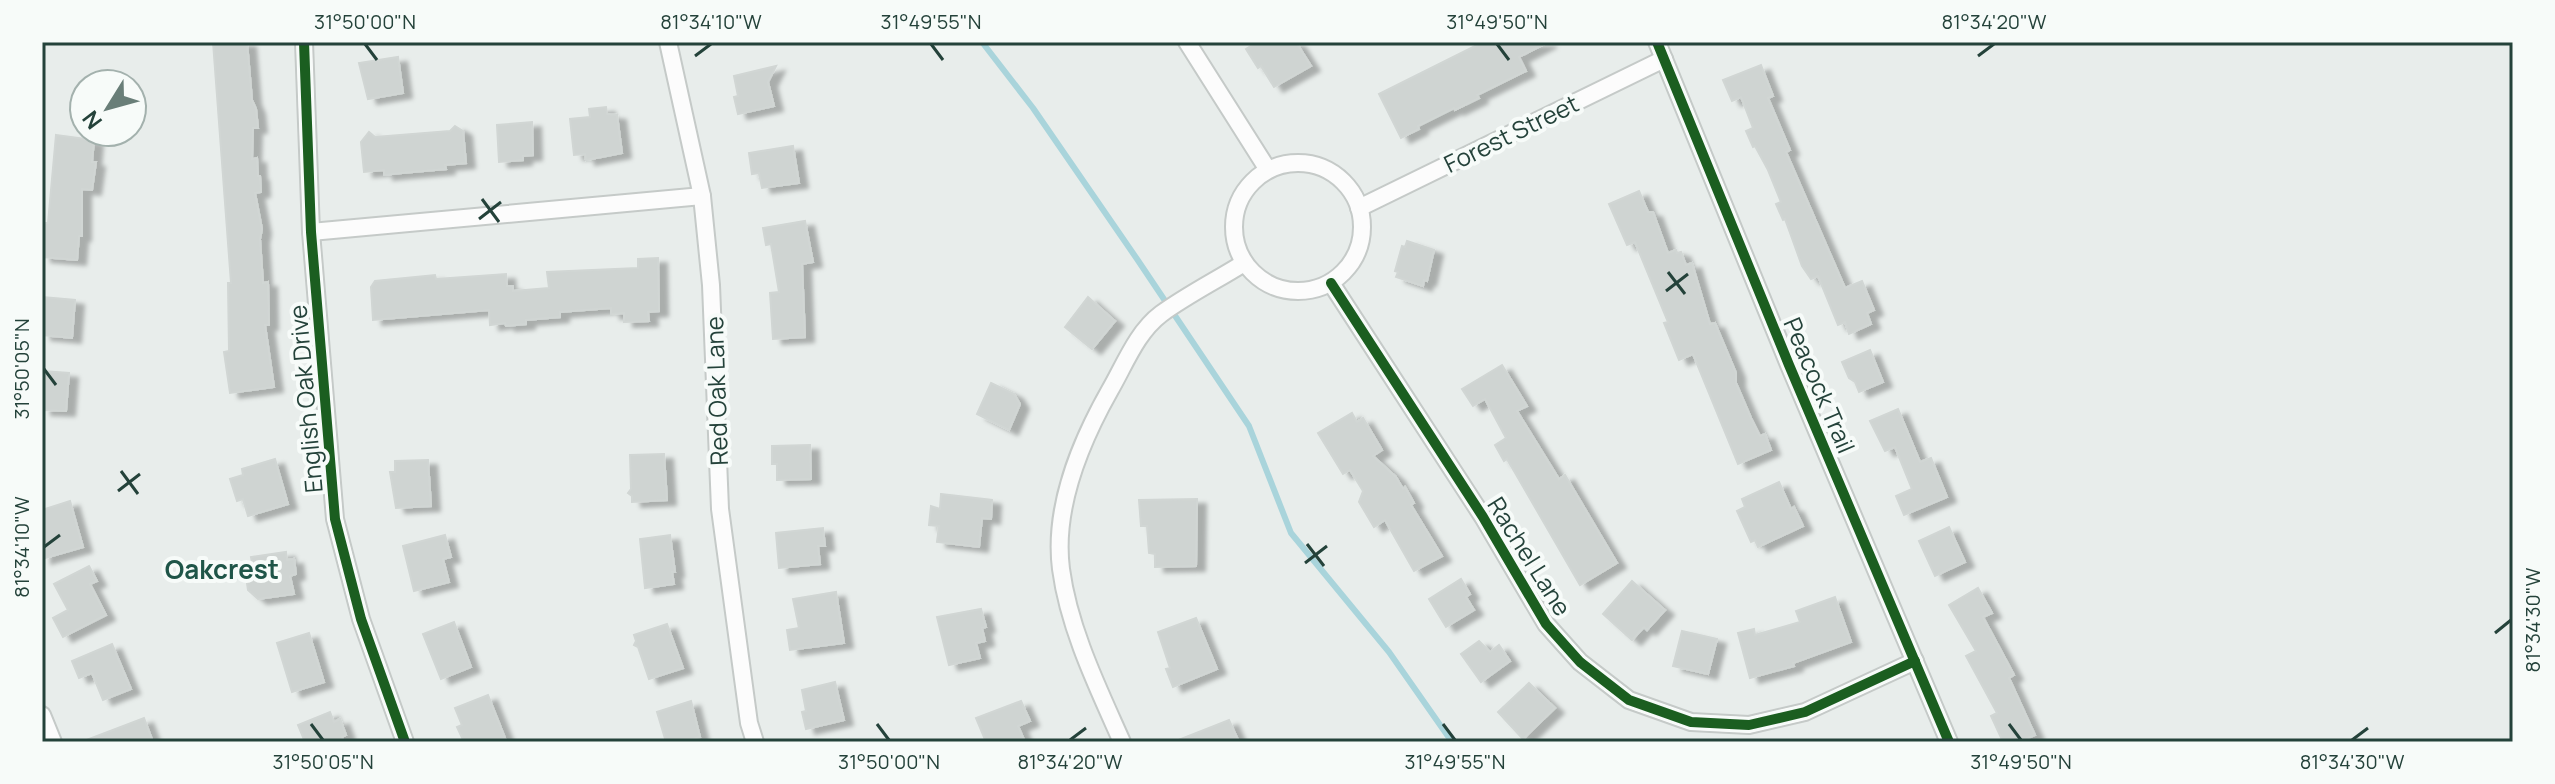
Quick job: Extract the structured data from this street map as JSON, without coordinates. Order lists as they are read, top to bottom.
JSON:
{
  "streets": {
    "street": [
      "Forest Street",
      "Peacock Trail",
      "Red Oak Lane",
      "English Oak Drive",
      "Rachel Lane"
    ]
  },
  "crossings": [
    ["Forest Street", "Peacock Trail"],
    ["Forest Street", "Rachel Lane"],
    ["Peacock Trail", "Rachel Lane"]
  ],
  "districts": ["Oakcrest"],
  "north": "bottom left",
  "coordinates": [
    "31°50'00\"N",
    "81°34'10\"W",
    "31°49'55\"N",
    "31°49'50\"N",
    "81°34'20\"W",
    "31°50'05\"N",
    "81°34'30\"W"
  ]
}
